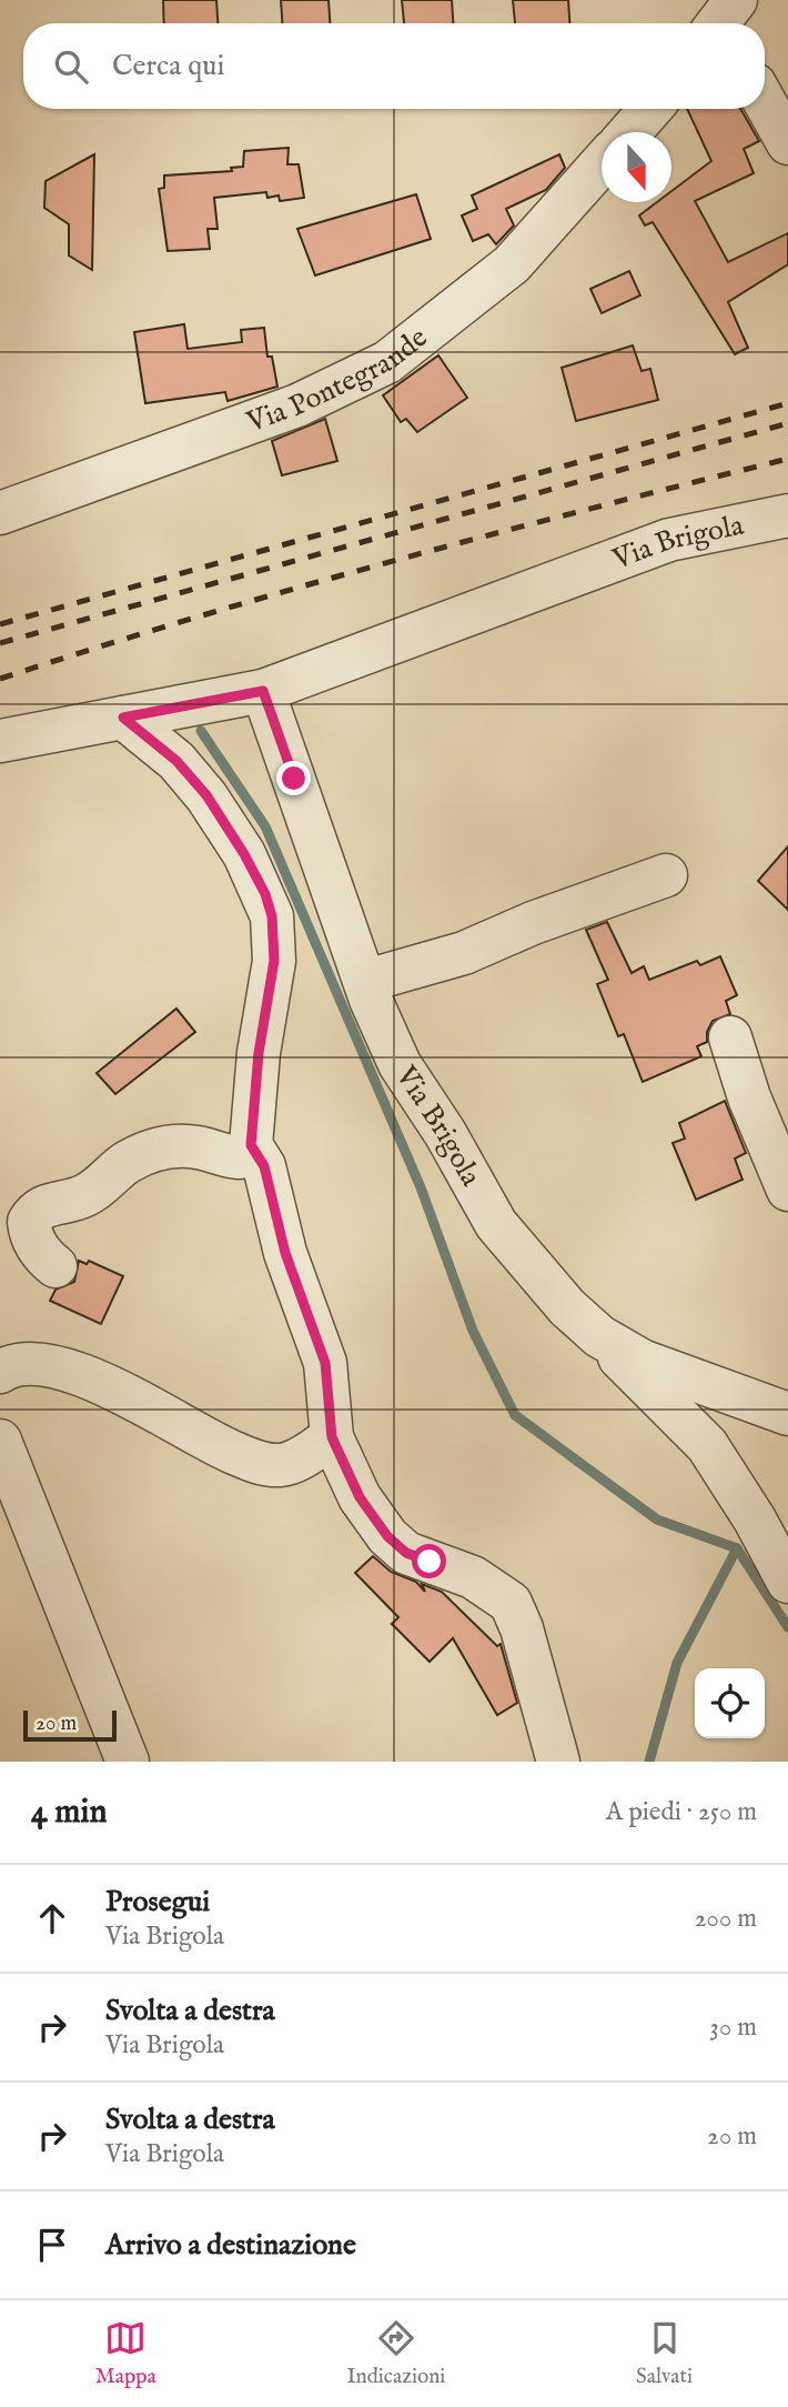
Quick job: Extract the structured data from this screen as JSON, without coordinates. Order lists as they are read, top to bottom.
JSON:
{
  "streets": {
    "street": ["Via Pontegrande", "Via Brigola"]
  },
  "scale_bar": "20 m",
  "north": "bottom",
  "page": {
    "search": "Cerca qui",
    "scale": "20 m",
    "heading": ["4 min", "A piedi · 250 m"],
    "list": [
      ["Prosegui", "Via Brigola", "200 m"],
      ["Svolta a destra", "Via Brigola", "30 m"],
      ["Svolta a destra", "Via Brigola", "20 m"],
      "Arrivo a destinazione"
    ],
    "nav": ["Mappa", "Indicazioni", "Salvati"]
  }
}
